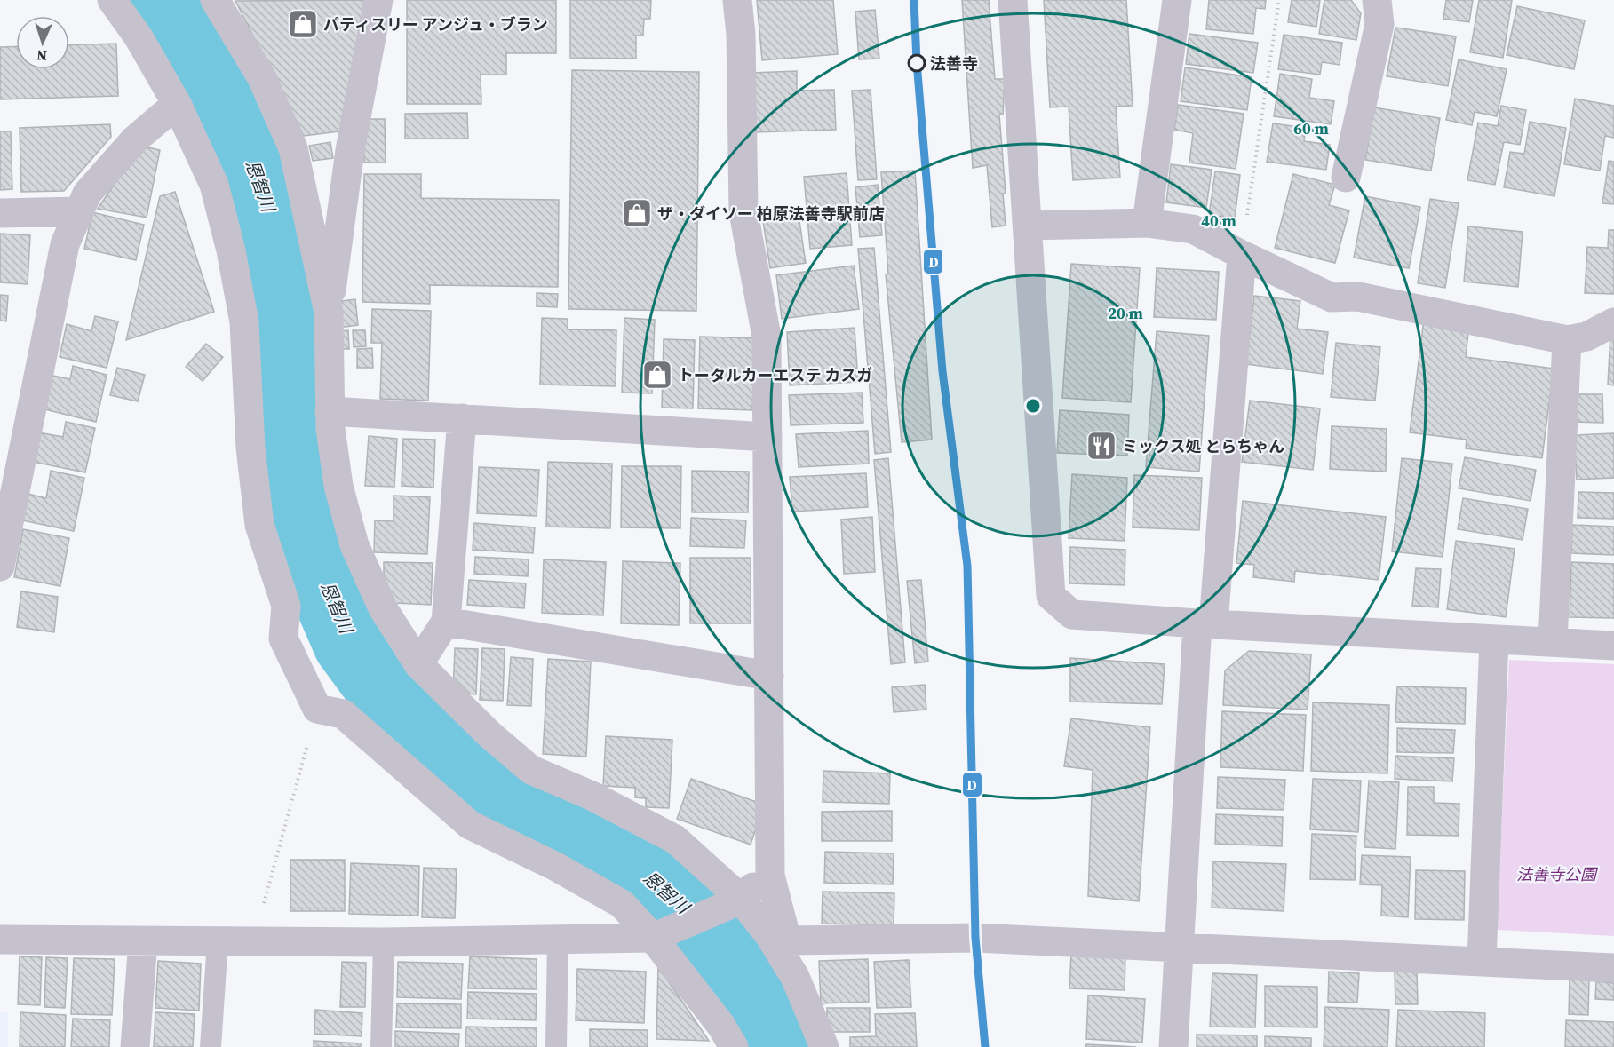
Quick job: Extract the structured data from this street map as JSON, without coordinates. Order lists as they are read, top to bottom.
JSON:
{
  "water": ["恩智川"],
  "parks": ["法善寺公園"],
  "places": {
    "shop": ["パティスリー アンジュ・ブラン", "ザ・ダイソー 柏原法善寺駅前店", "トータルカーエステ カスガ"],
    "other": ["法善寺"],
    "restaurant": ["ミックス処 とらちゃん"]
  },
  "lines": ["transit line D"],
  "north": "bottom",
  "rings": ["60 m", "40 m", "20 m"]
}
